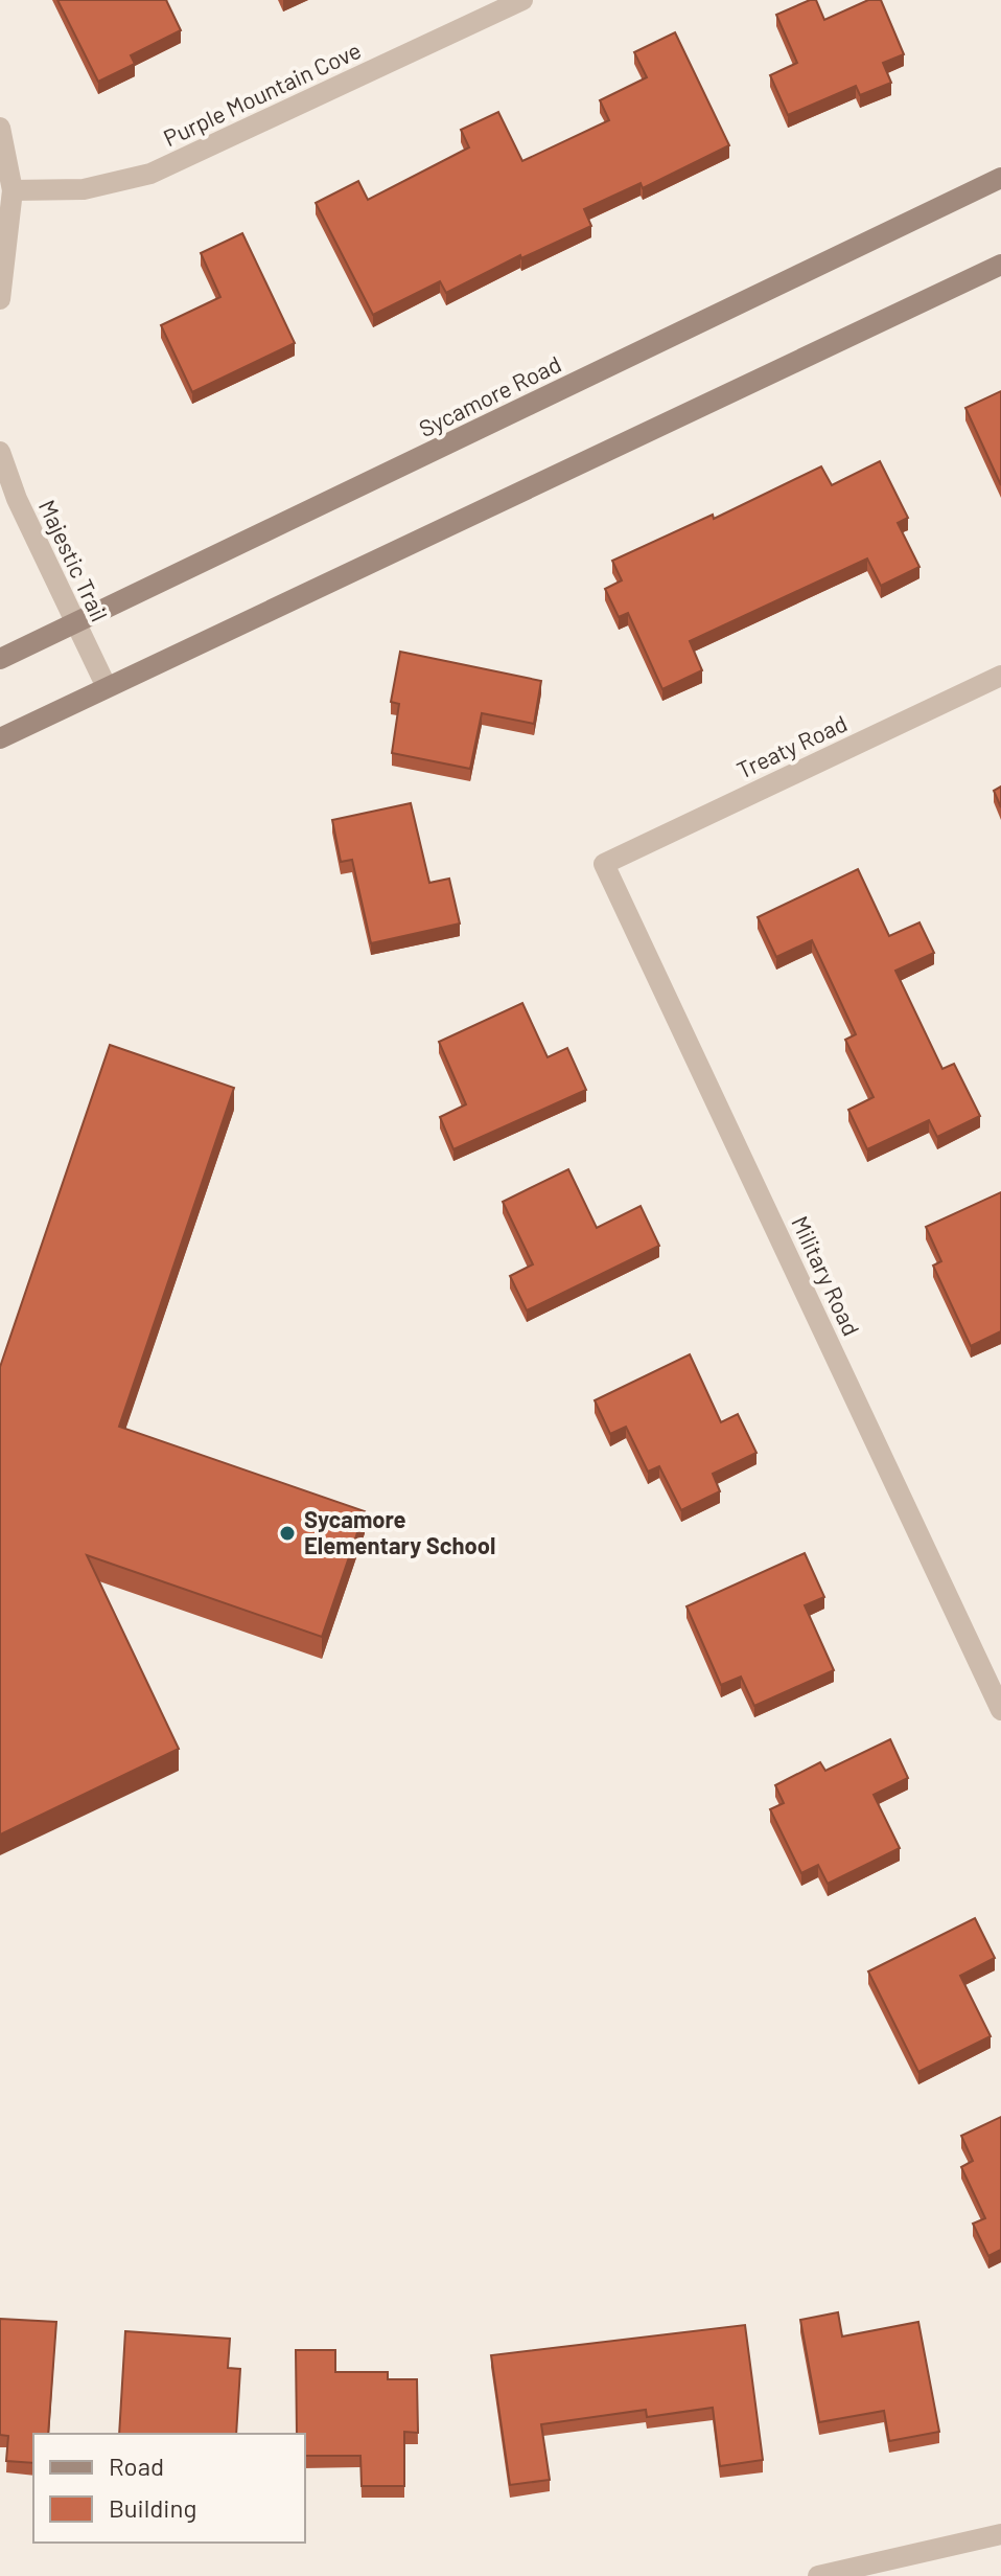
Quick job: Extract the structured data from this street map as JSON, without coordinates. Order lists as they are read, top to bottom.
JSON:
{
  "streets": {
    "street": [
      "Purple Mountain Cove",
      "Sycamore Road",
      "Majestic Trail",
      "Treaty Road",
      "Military Road"
    ]
  },
  "crossings": [
    ["Sycamore Road", "Majestic Trail"],
    ["Treaty Road", "Military Road"]
  ],
  "places": ["Sycamore Elementary School"],
  "legend": ["Road", "Building"]
}
